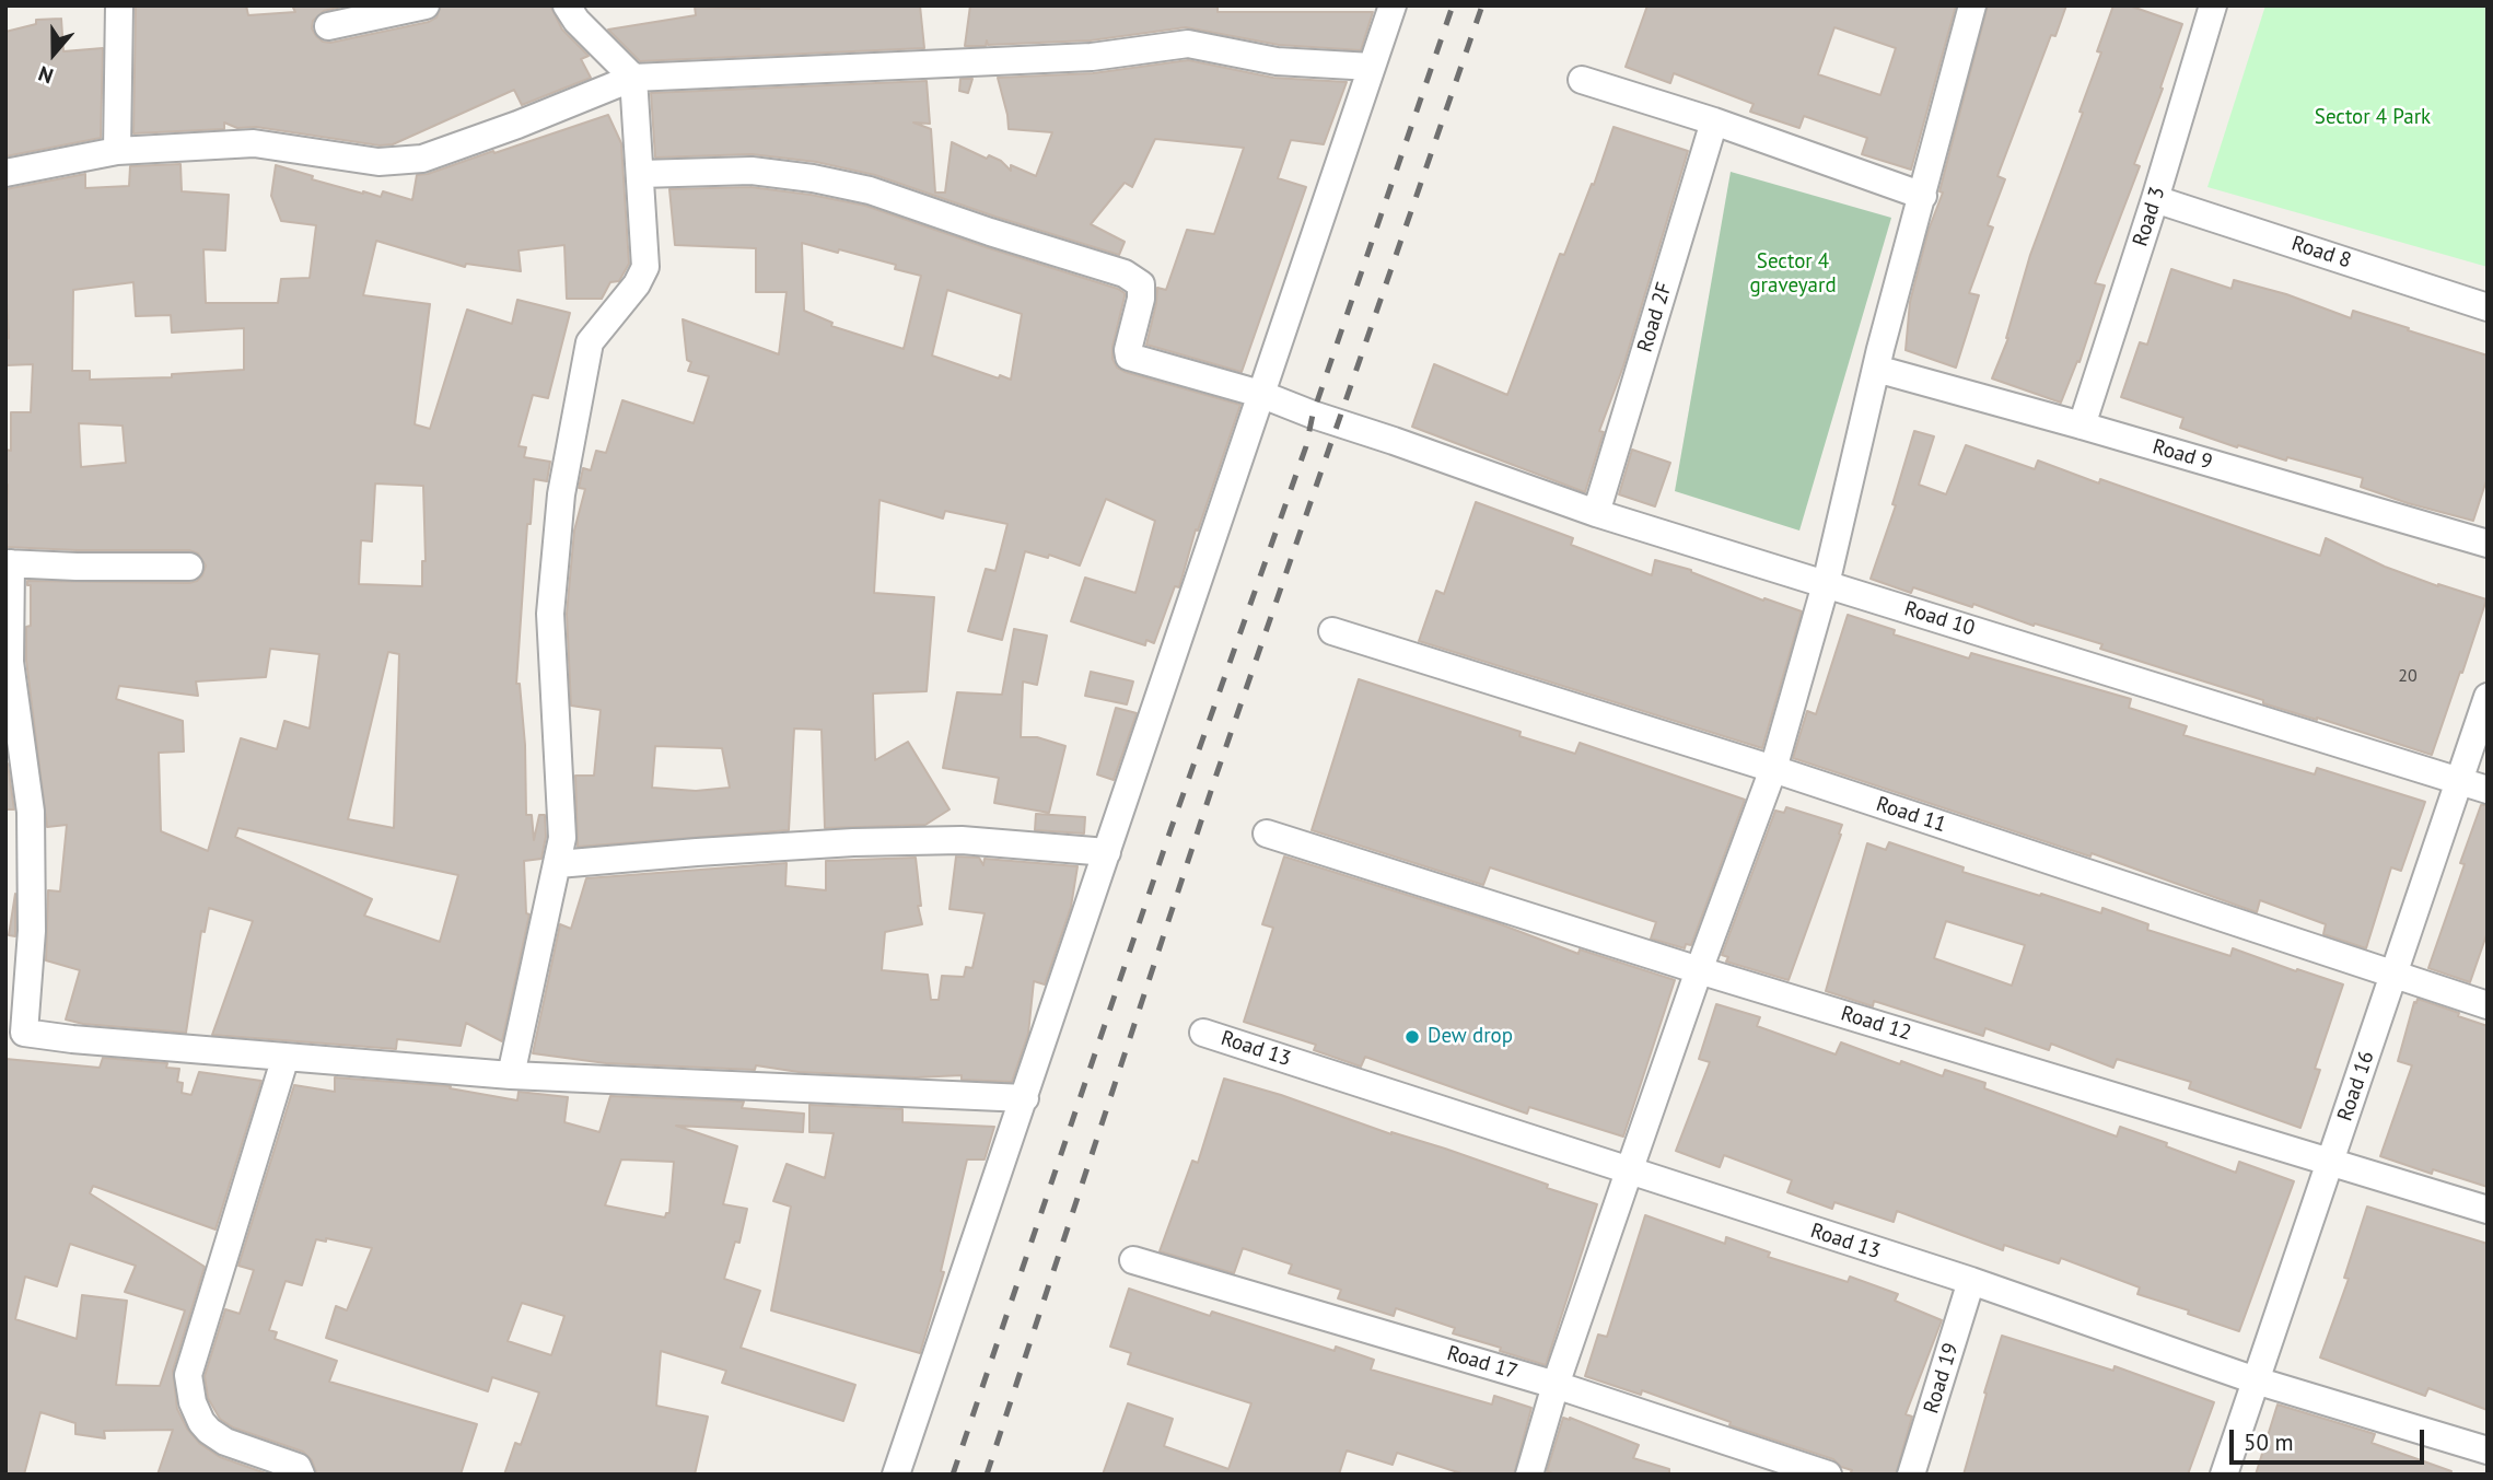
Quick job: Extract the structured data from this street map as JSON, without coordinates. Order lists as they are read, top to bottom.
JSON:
{
  "streets": {
    "street": [
      "Road 3",
      "Road 8",
      "Road 2F",
      "Road 9",
      "Road 10",
      "Road 11",
      "Road 12",
      "Road 13",
      "Road 16",
      "Road 17",
      "Road 19"
    ]
  },
  "crossings": [
    ["Road 3", "Road 8"],
    ["Road 3", "Road 9"],
    ["Road 2F", "Road 10"],
    ["Road 10", "Road 16"],
    ["Road 11", "Road 16"],
    ["Road 12", "Road 16"],
    ["Road 13", "Road 16"],
    ["Road 13", "Road 19"]
  ],
  "parks": ["Sector 4 Park", "Sector 4 graveyard"],
  "places": ["Dew drop"],
  "house_numbers": ["20"],
  "scale_bar": "50 m",
  "north": "bottom"
}
